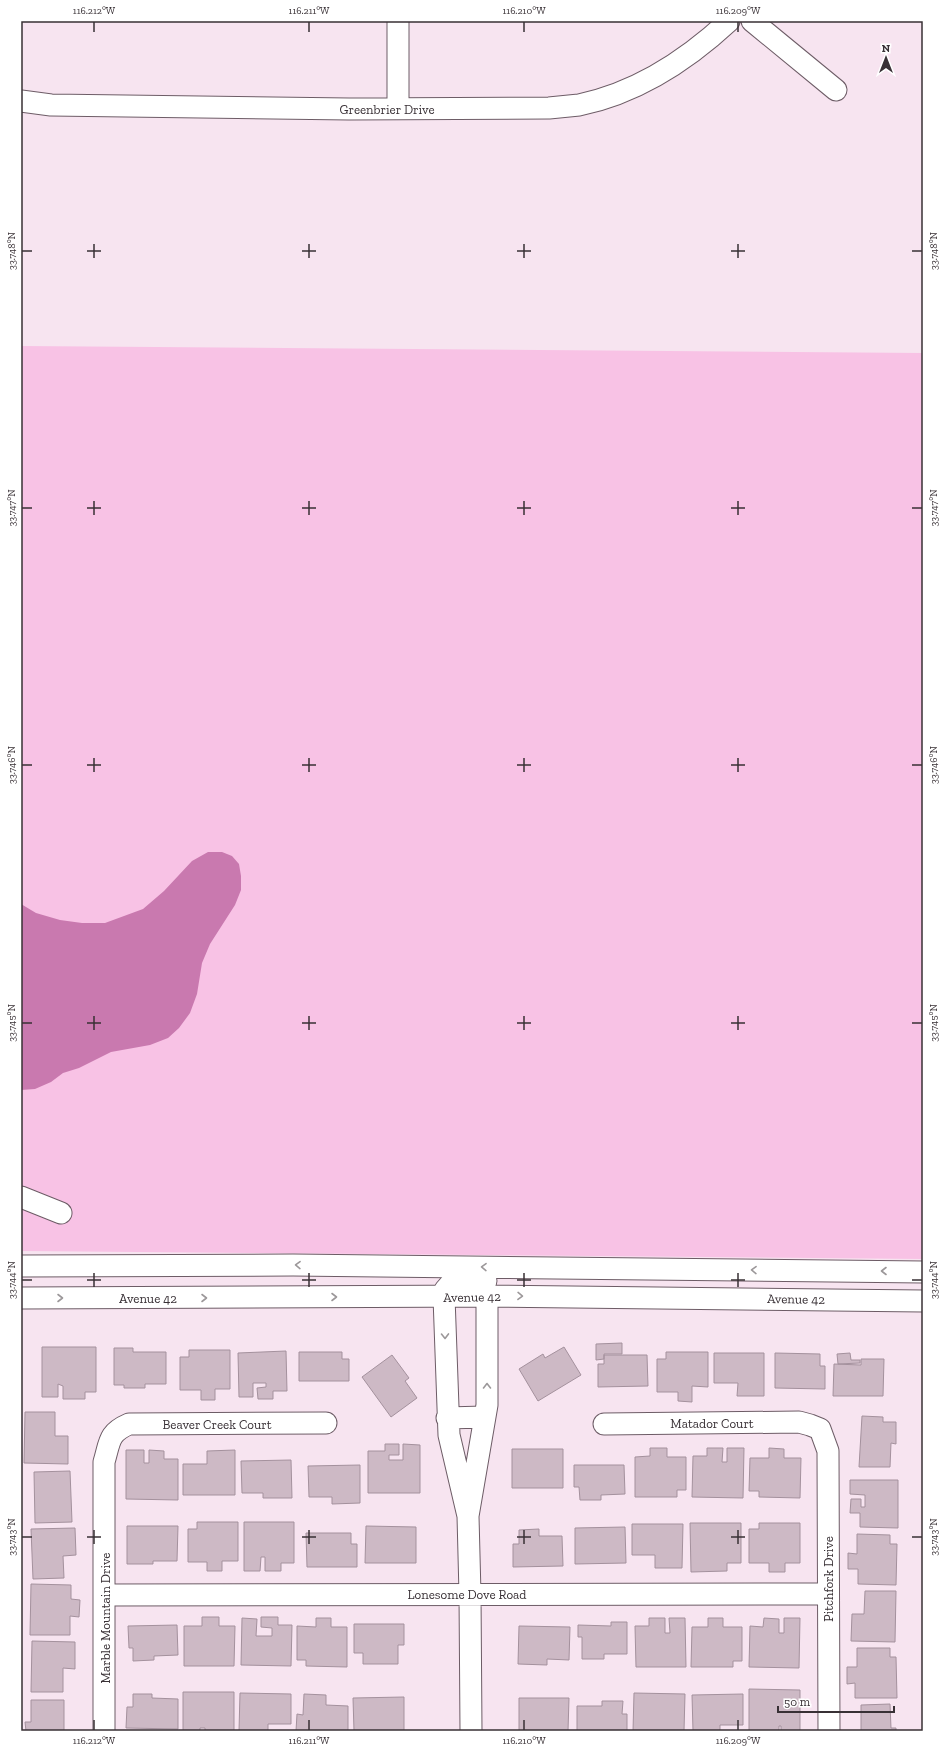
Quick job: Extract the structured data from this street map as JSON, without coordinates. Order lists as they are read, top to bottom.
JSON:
{
  "streets": {
    "street": [
      "Greenbrier Drive",
      "Avenue 42",
      "Matador Court",
      "Beaver Creek Court",
      "Pitchfork Drive",
      "Lonesome Dove Road",
      "Marble Mountain Drive"
    ]
  },
  "crossings": [
    ["Matador Court", "Pitchfork Drive"],
    ["Beaver Creek Court", "Marble Mountain Drive"],
    ["Pitchfork Drive", "Lonesome Dove Road"],
    ["Lonesome Dove Road", "Marble Mountain Drive"]
  ],
  "scale_bar": "50 m",
  "north": "top",
  "coordinates": [
    "116.212°W",
    "116.211°W",
    "116.210°W",
    "116.209°W",
    "33.748°N",
    "33.747°N",
    "33.746°N",
    "33.745°N",
    "33.744°N",
    "33.743°N"
  ]
}
